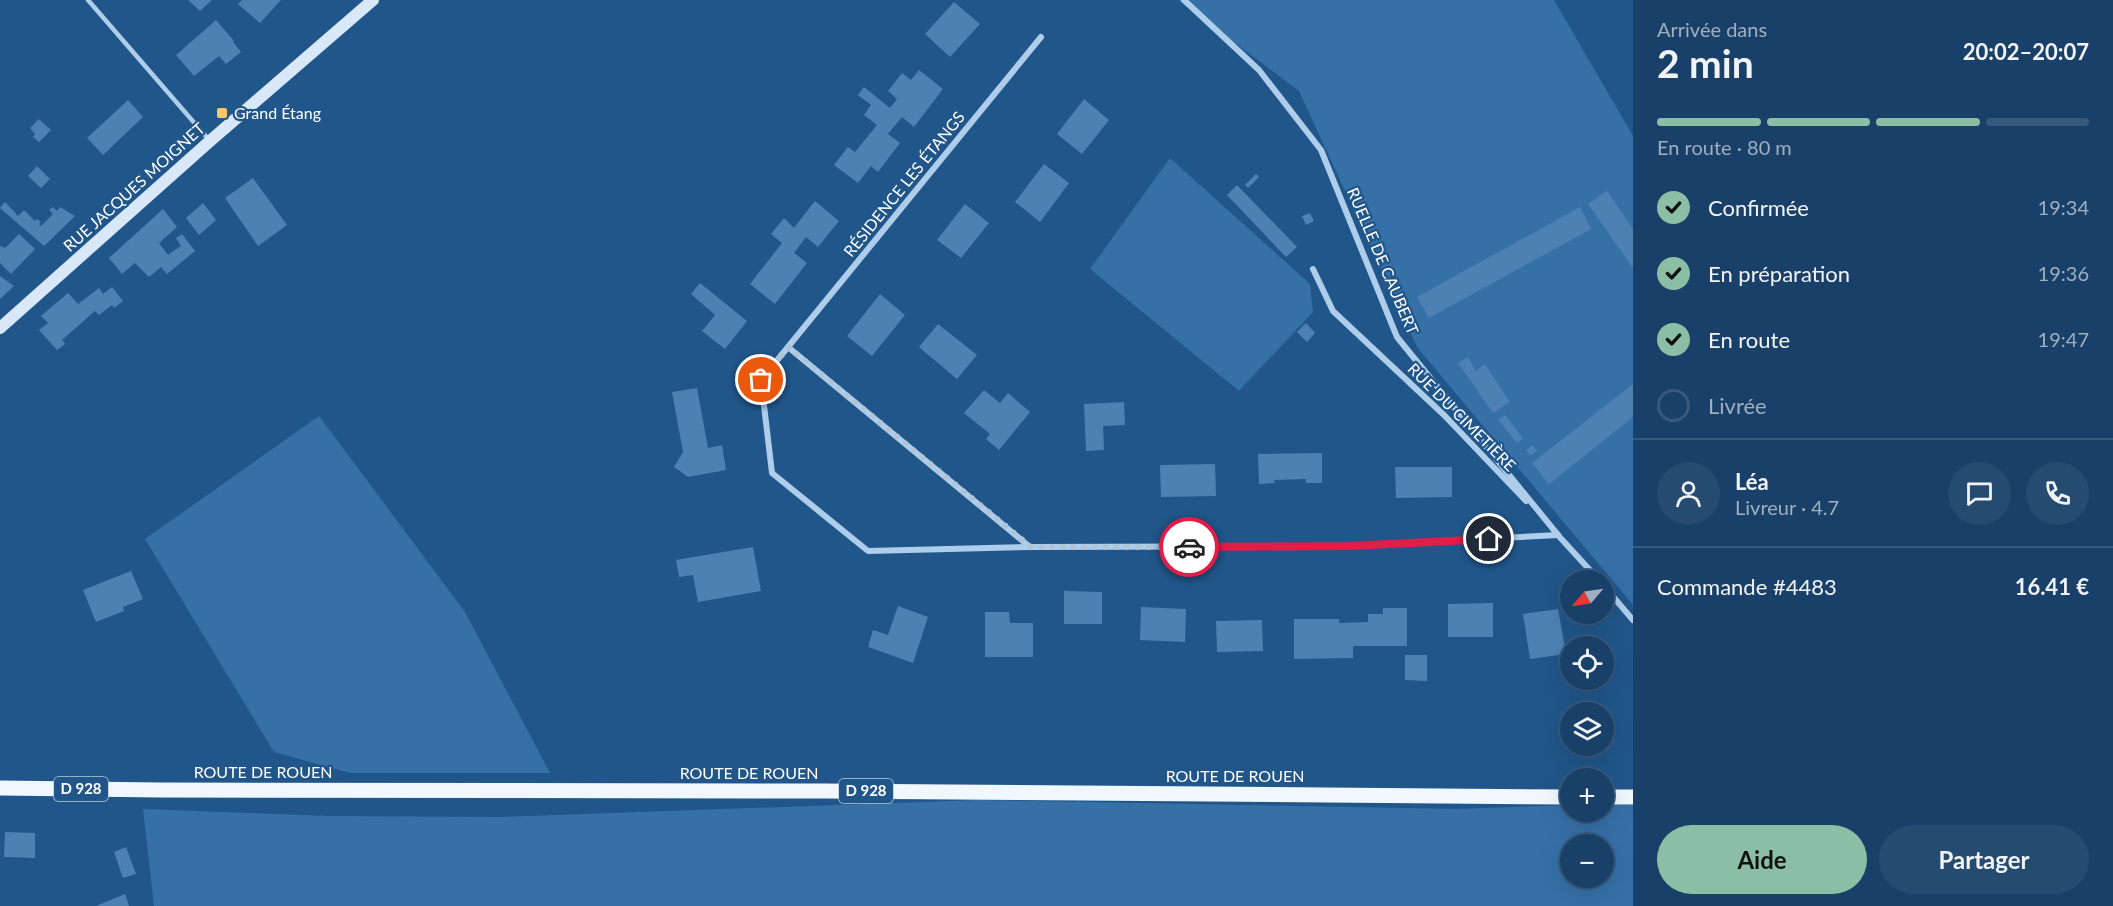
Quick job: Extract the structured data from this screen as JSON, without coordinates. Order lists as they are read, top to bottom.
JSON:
{
  "streets": {
    "main road": ["RUE JACQUES MOIGNET", "ROUTE DE ROUEN", "D 928"],
    "street": ["RÉSIDENCE LES ÉTANGS", "RUELLE DE CAUBERT", "RUE DU CIMETIÈRE"]
  },
  "crossings": [
    ["RÉSIDENCE LES ÉTANGS", "RUELLE DE CAUBERT"],
    ["RÉSIDENCE LES ÉTANGS", "RUE DU CIMETIÈRE"],
    ["RUELLE DE CAUBERT", "RUE DU CIMETIÈRE"]
  ],
  "places": {
    "transit": ["Grand Étang"]
  },
  "north": "bottom left",
  "page": {
    "heading": ["2 min", "Arrivée dans", "20:02–20:07"],
    "panel": [
      "Léa",
      "Livreur · 4.7",
      "Commande #4483",
      "16.41 €"
    ],
    "bar": "En route · 80 m",
    "list": [
      ["Confirmée", "19:34"],
      ["En préparation", "19:36"],
      ["En route", "19:47"],
      "Livrée"
    ],
    "map_buttons": ["+", "−"],
    "buttons": ["Aide", "Partager"]
  }
}
